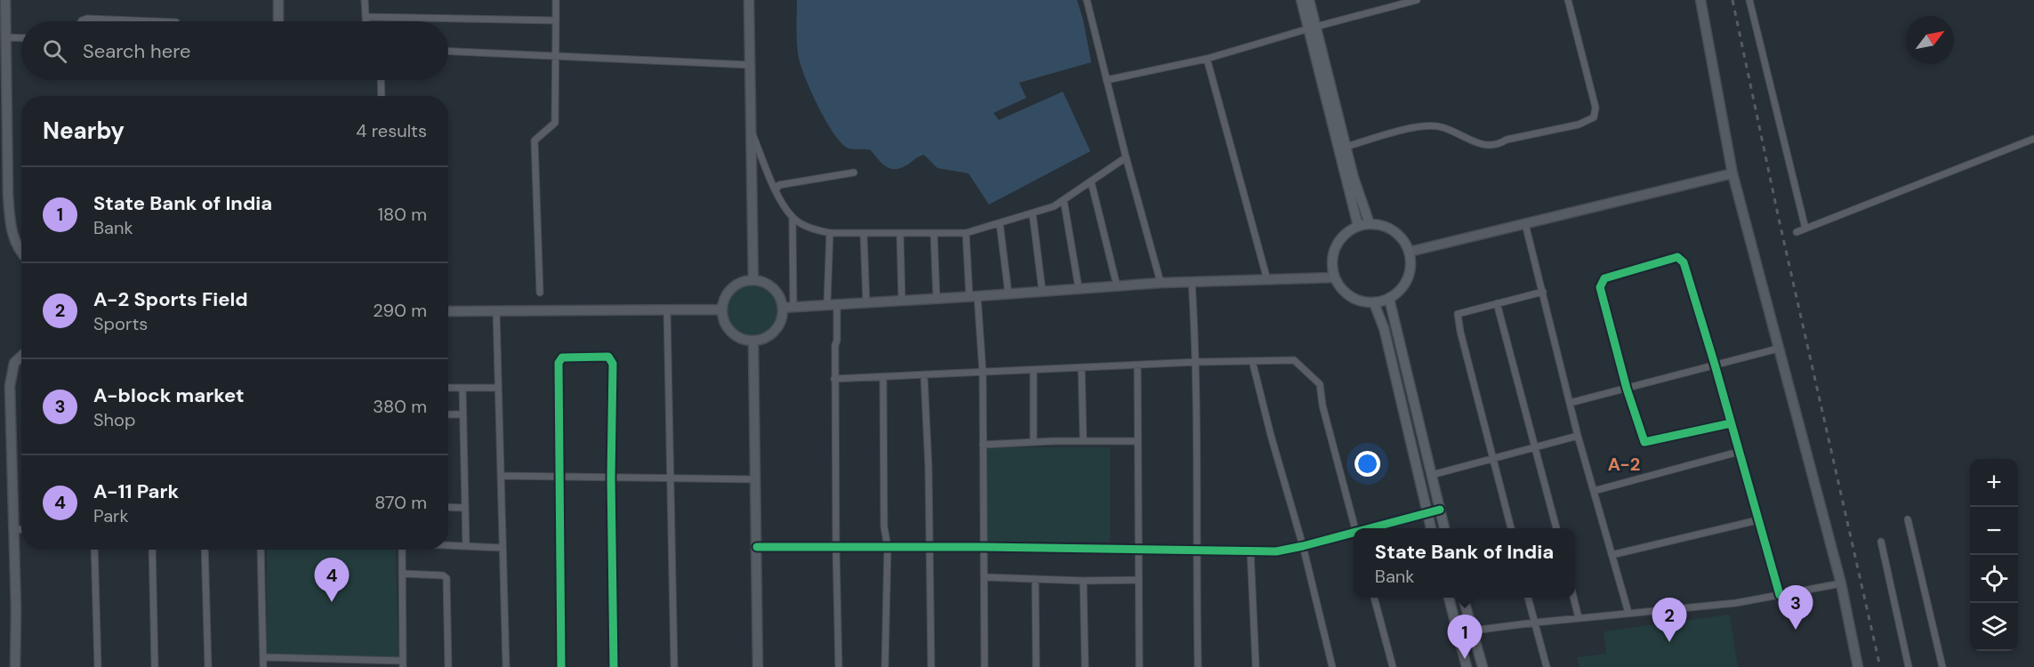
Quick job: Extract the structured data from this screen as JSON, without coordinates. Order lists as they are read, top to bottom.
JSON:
{
  "districts": ["A-2"],
  "north": "top right",
  "page": {
    "search": "Search here",
    "heading": ["Nearby", "4 results"],
    "list": [
      {
        "mark": "1",
        "name": "State Bank of India",
        "note": "Bank",
        "value": "180 m"
      },
      {
        "mark": "2",
        "name": "A-2 Sports Field",
        "note": "Sports",
        "value": "290 m"
      },
      {
        "mark": "3",
        "name": "A-block market",
        "note": "Shop",
        "value": "380 m"
      },
      {
        "mark": "4",
        "name": "A-11 Park",
        "note": "Park",
        "value": "870 m"
      }
    ],
    "map_buttons": ["+", "−"],
    "popup": ["State Bank of India", "Bank"],
    "pins": [
      "4",
      "3",
      "2",
      "1"
    ]
  }
}
